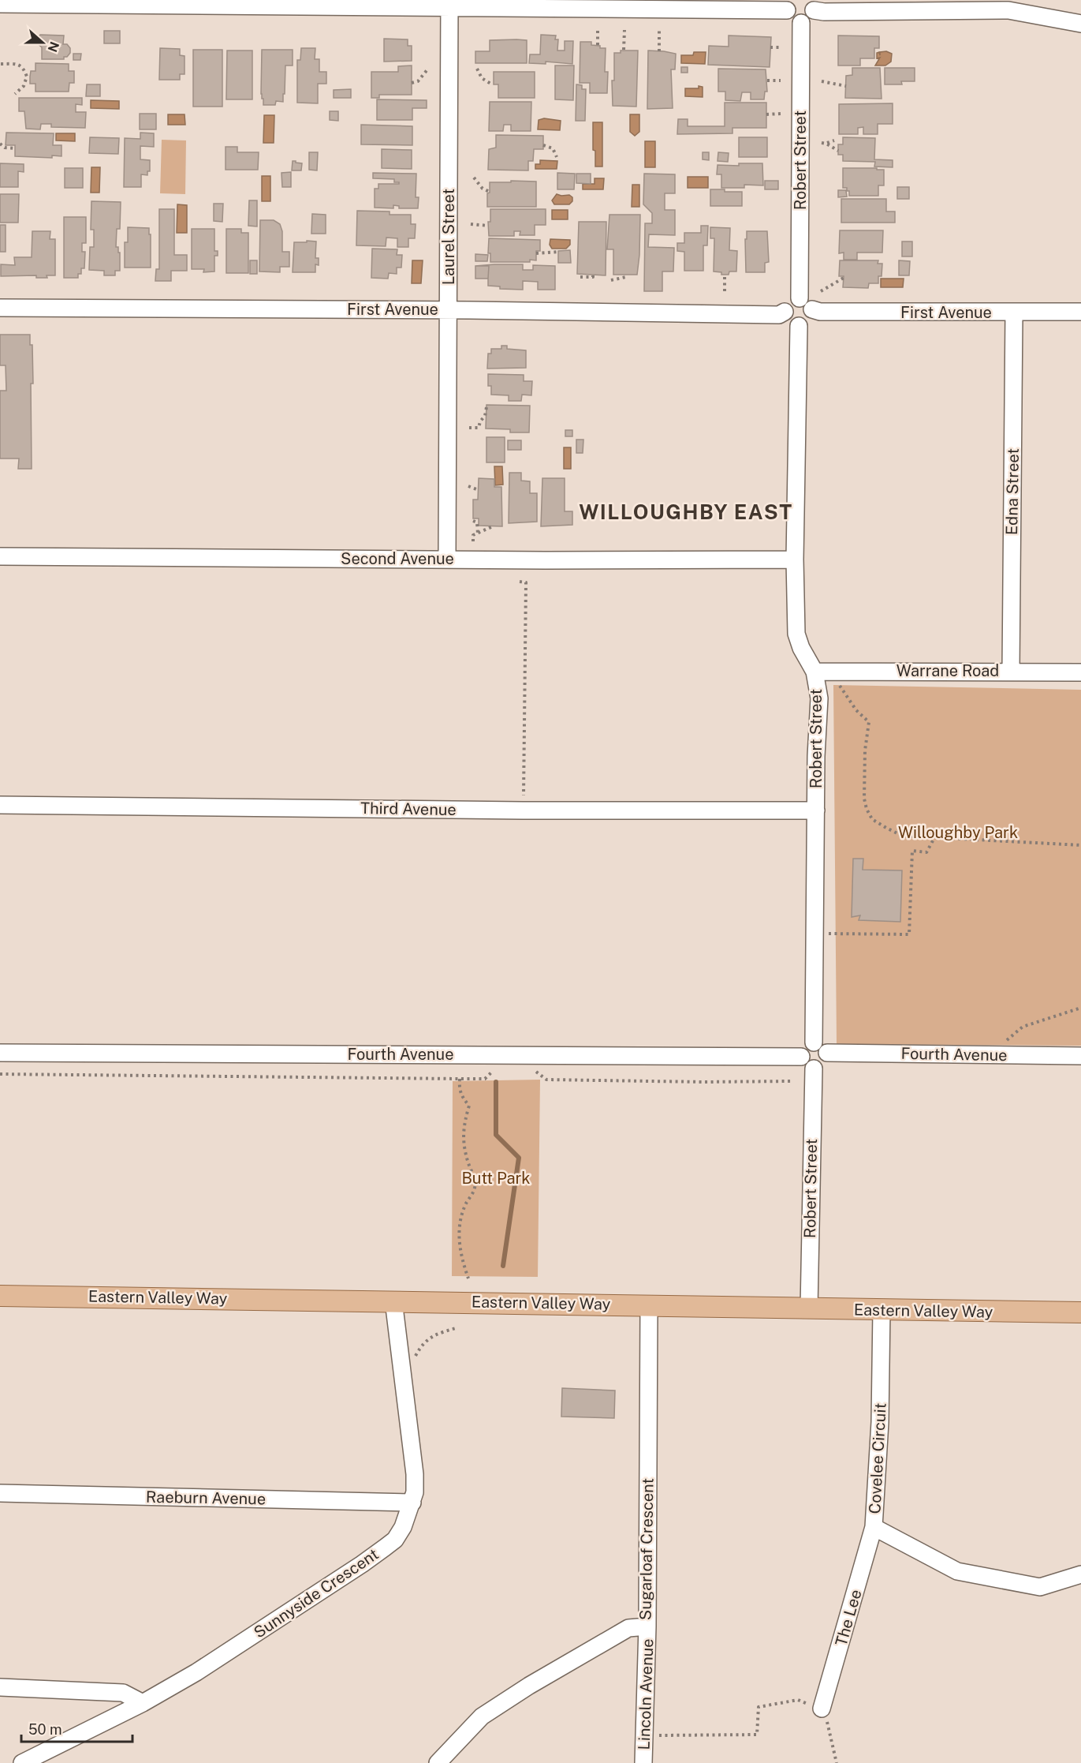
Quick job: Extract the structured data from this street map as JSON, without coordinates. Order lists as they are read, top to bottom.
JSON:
{
  "streets": {
    "main road": ["Eastern Valley Way"],
    "street": [
      "Robert Street",
      "Laurel Street",
      "First Avenue",
      "Edna Street",
      "Second Avenue",
      "Warrane Road",
      "Third Avenue",
      "Fourth Avenue",
      "Covelee Circuit",
      "Raeburn Avenue",
      "Sugarloaf Crescent",
      "Sunnyside Crescent",
      "The Lee",
      "Lincoln Avenue"
    ]
  },
  "crossings": [
    ["Robert Street", "First Avenue"],
    ["Robert Street", "Second Avenue"],
    ["Robert Street", "Warrane Road"],
    ["Robert Street", "Third Avenue"],
    ["Robert Street", "Fourth Avenue"],
    ["Robert Street", "Eastern Valley Way"],
    ["Laurel Street", "First Avenue"],
    ["Laurel Street", "Second Avenue"],
    ["First Avenue", "Edna Street"],
    ["Edna Street", "Warrane Road"],
    ["Eastern Valley Way", "Covelee Circuit"],
    ["Eastern Valley Way", "Sugarloaf Crescent"],
    ["Eastern Valley Way", "Sunnyside Crescent"],
    ["Covelee Circuit", "The Lee"],
    ["Raeburn Avenue", "Sunnyside Crescent"],
    ["Sugarloaf Crescent", "Lincoln Avenue"]
  ],
  "districts": ["WILLOUGHBY EAST"],
  "parks": ["Willoughby Park", "Butt Park"],
  "scale_bar": "50 m",
  "north": "right"
}
